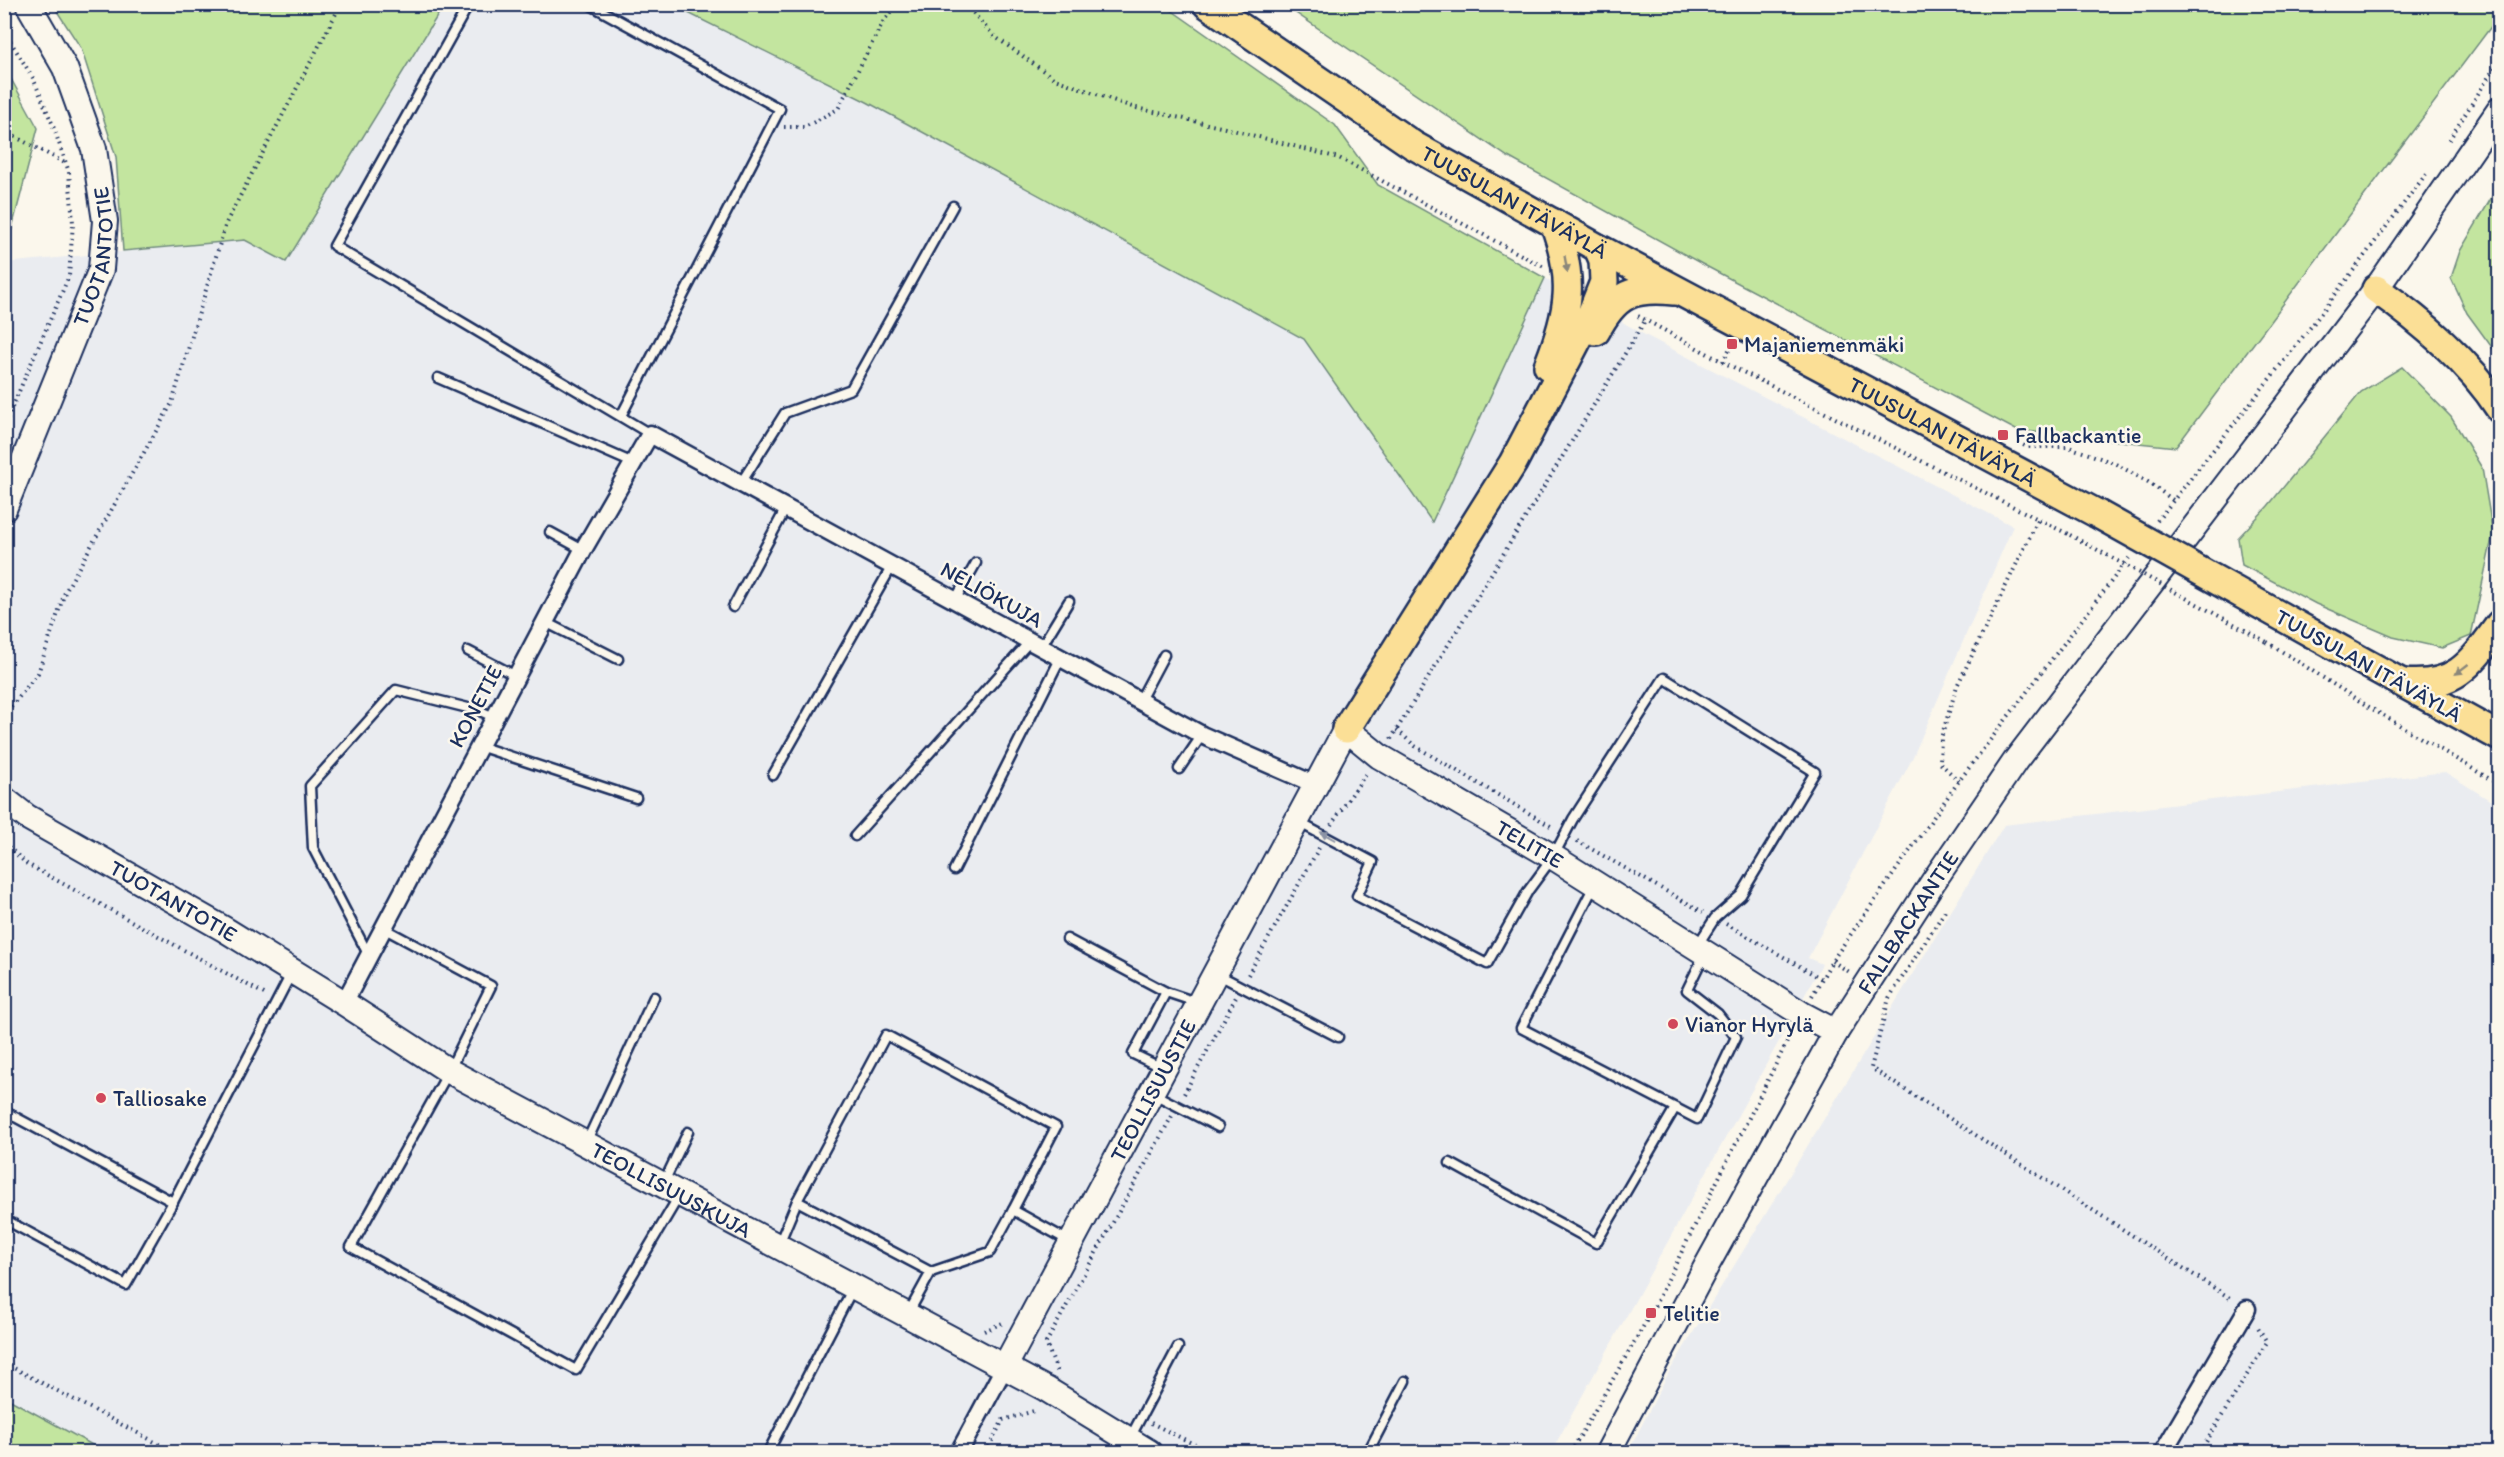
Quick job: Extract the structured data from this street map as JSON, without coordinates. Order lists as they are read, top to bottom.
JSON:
{
  "streets": {
    "main road": ["TUUSULAN ITÄVÄYLÄ"],
    "street": [
      "TUOTANTOTIE",
      "NELIÖKUJA",
      "KONETIE",
      "TELITIE",
      "FALLBACKANTIE",
      "TEOLLISUUSTIE",
      "TEOLLISUUSKUJA"
    ]
  },
  "crossings": [
    ["TUOTANTOTIE", "KONETIE"],
    ["TUOTANTOTIE", "TEOLLISUUSKUJA"],
    ["NELIÖKUJA", "KONETIE"],
    ["NELIÖKUJA", "TEOLLISUUSTIE"],
    ["KONETIE", "TEOLLISUUSKUJA"],
    ["TELITIE", "FALLBACKANTIE"],
    ["TELITIE", "TEOLLISUUSTIE"],
    ["TEOLLISUUSTIE", "TEOLLISUUSKUJA"]
  ],
  "places": {
    "transit": ["Majaniemenmäki", "Fallbackantie", "Telitie"],
    "other": ["Vianor Hyrylä", "Talliosake"]
  }
}
